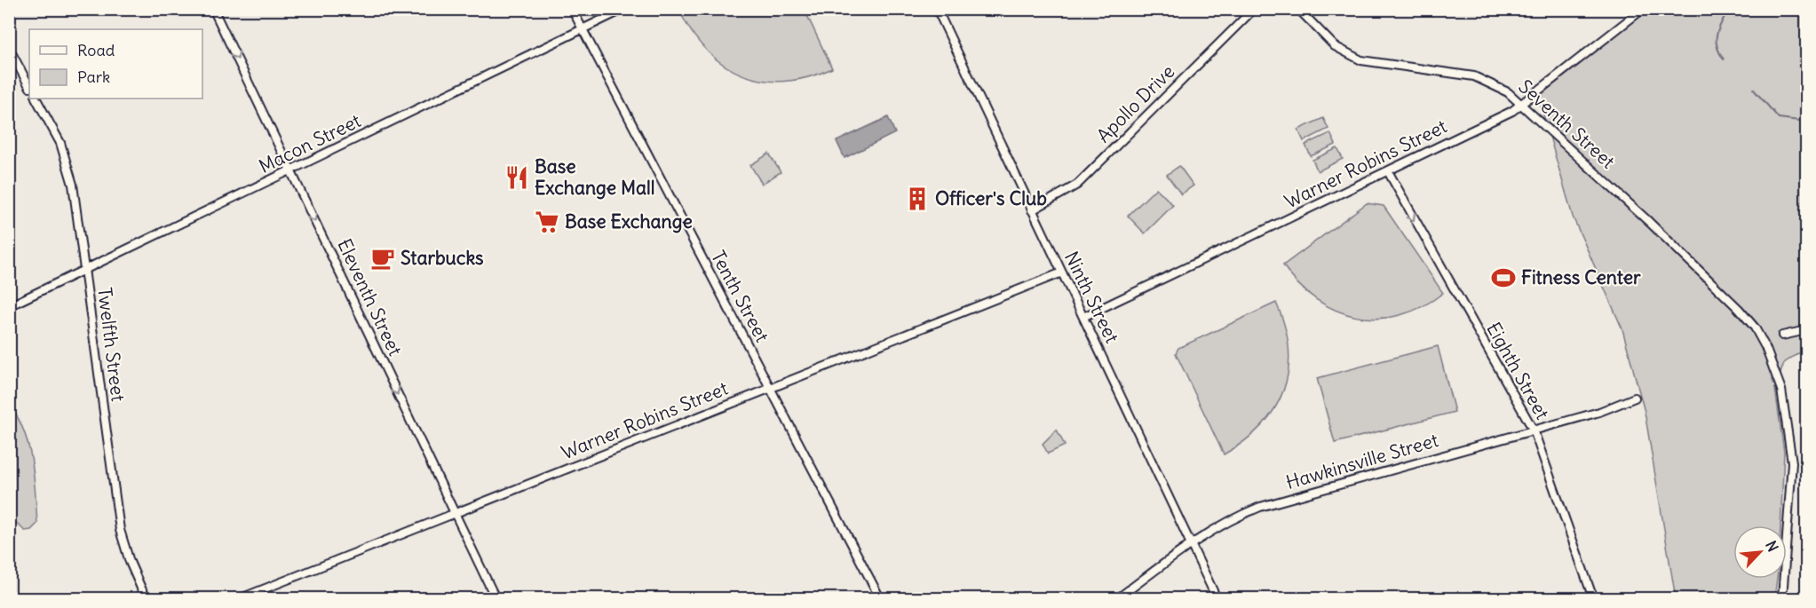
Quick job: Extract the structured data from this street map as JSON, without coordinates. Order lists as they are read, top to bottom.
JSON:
{
  "streets": {
    "street": [
      "Apollo Drive",
      "Seventh Street",
      "Macon Street",
      "Warner Robins Street",
      "Tenth Street",
      "Eleventh Street",
      "Ninth Street",
      "Twelfth Street",
      "Eighth Street",
      "Hawkinsville Street"
    ]
  },
  "crossings": [
    ["Apollo Drive", "Ninth Street"],
    ["Seventh Street", "Warner Robins Street"],
    ["Macon Street", "Tenth Street"],
    ["Macon Street", "Eleventh Street"],
    ["Macon Street", "Twelfth Street"],
    ["Warner Robins Street", "Tenth Street"],
    ["Warner Robins Street", "Eleventh Street"],
    ["Warner Robins Street", "Ninth Street"],
    ["Warner Robins Street", "Eighth Street"],
    ["Ninth Street", "Hawkinsville Street"],
    ["Eighth Street", "Hawkinsville Street"]
  ],
  "one_way": ["Eleventh Street", "Eighth Street"],
  "places": {
    "restaurant": ["Base Exchange Mall"],
    "building": ["Officer's Club"],
    "supermarket": ["Base Exchange"],
    "cafe": ["Starbucks"],
    "sports": ["Fitness Center"]
  },
  "legend": ["Road", "Park"],
  "north": "top right"
}
